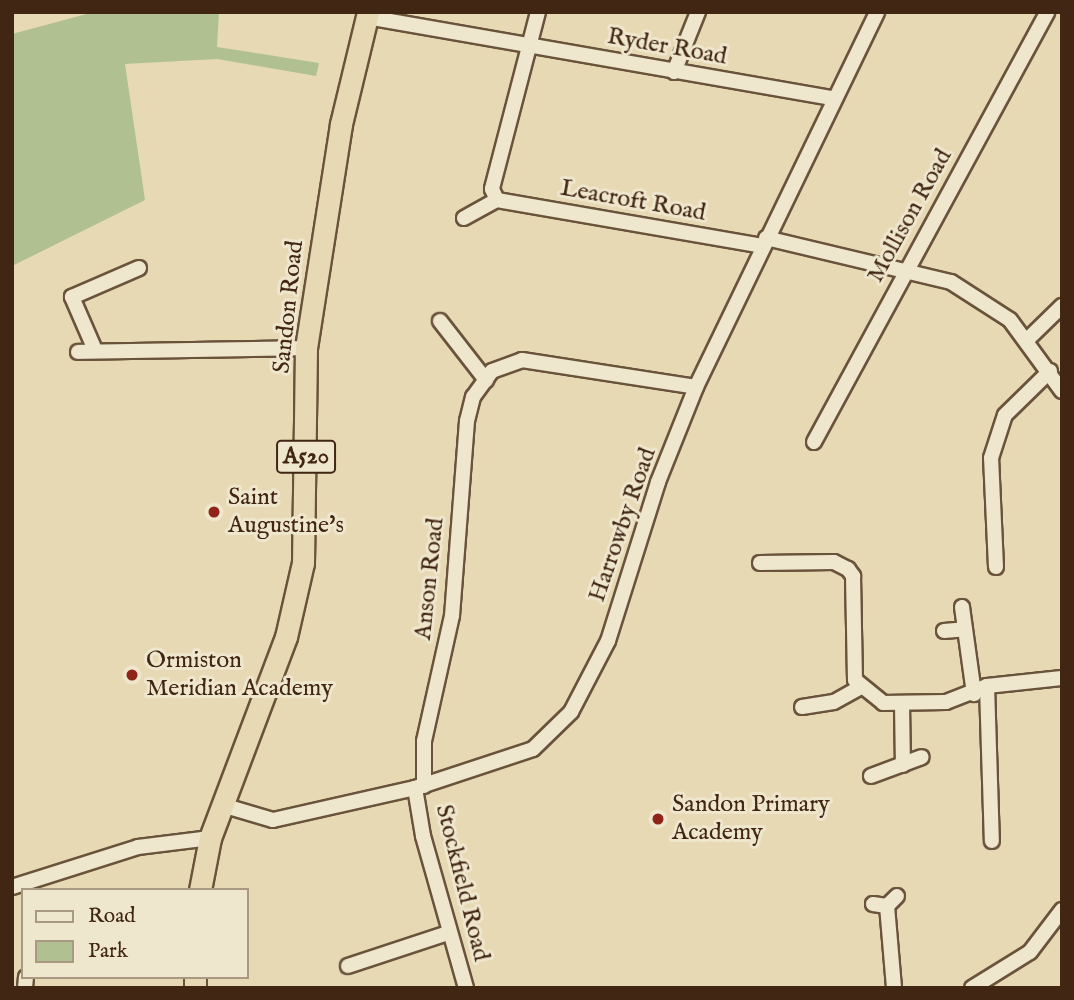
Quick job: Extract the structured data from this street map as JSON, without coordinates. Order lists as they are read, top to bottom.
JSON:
{
  "streets": {
    "highway": ["Sandon Road", "A520"],
    "street": [
      "Ryder Road",
      "Leacroft Road",
      "Mollison Road",
      "Harrowby Road",
      "Anson Road",
      "Stockfield Road"
    ]
  },
  "crossings": [
    ["Ryder Road", "Sandon Road"],
    ["Ryder Road", "Harrowby Road"],
    ["Leacroft Road", "Mollison Road"],
    ["Leacroft Road", "Harrowby Road"],
    ["Sandon Road", "Harrowby Road"],
    ["Harrowby Road", "Anson Road"],
    ["Harrowby Road", "Stockfield Road"],
    ["Anson Road", "Stockfield Road"]
  ],
  "places": ["Saint Augustine's", "Ormiston Meridian Academy", "Sandon Primary Academy"],
  "legend": ["Road", "Park"]
}
